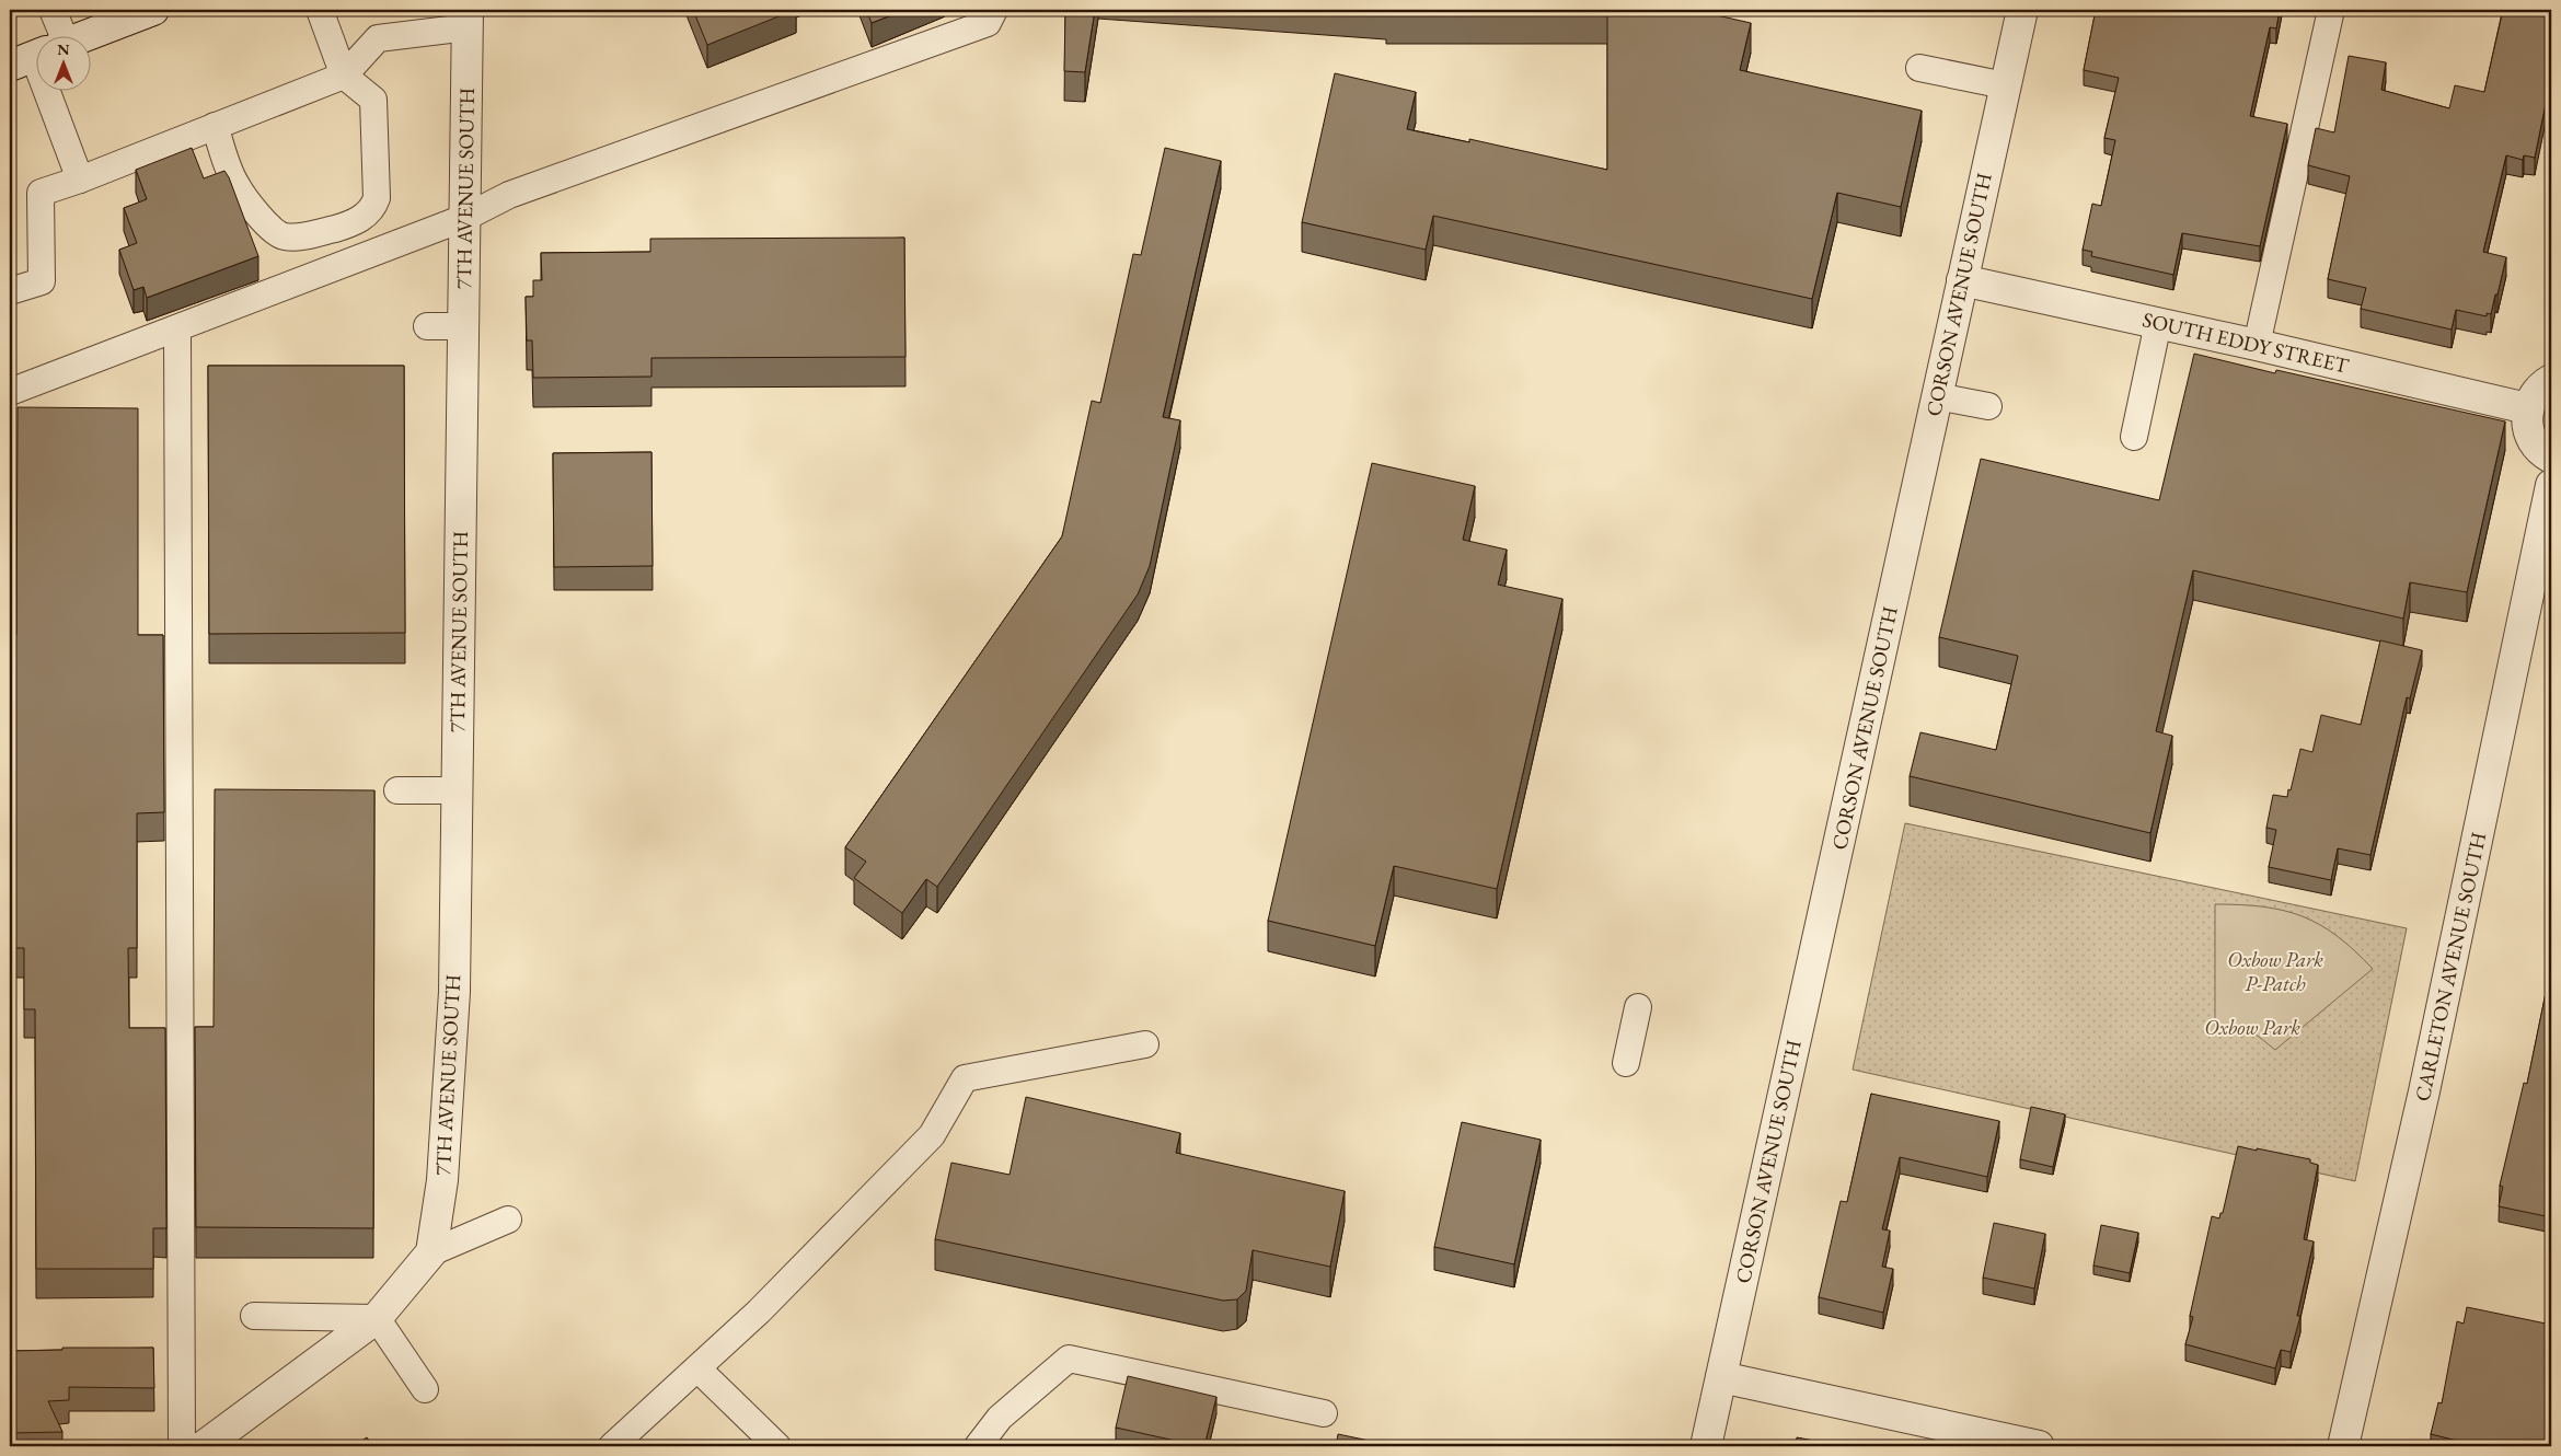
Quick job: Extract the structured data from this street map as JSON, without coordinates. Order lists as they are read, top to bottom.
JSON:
{
  "streets": {
    "street": [
      "7TH AVENUE SOUTH",
      "CORSON AVENUE SOUTH",
      "SOUTH EDDY STREET",
      "CARLETON AVENUE SOUTH"
    ]
  },
  "crossings": [
    ["CORSON AVENUE SOUTH", "SOUTH EDDY STREET"]
  ],
  "parks": ["Oxbow Park P-Patch", "Oxbow Park"],
  "north": "top"
}
